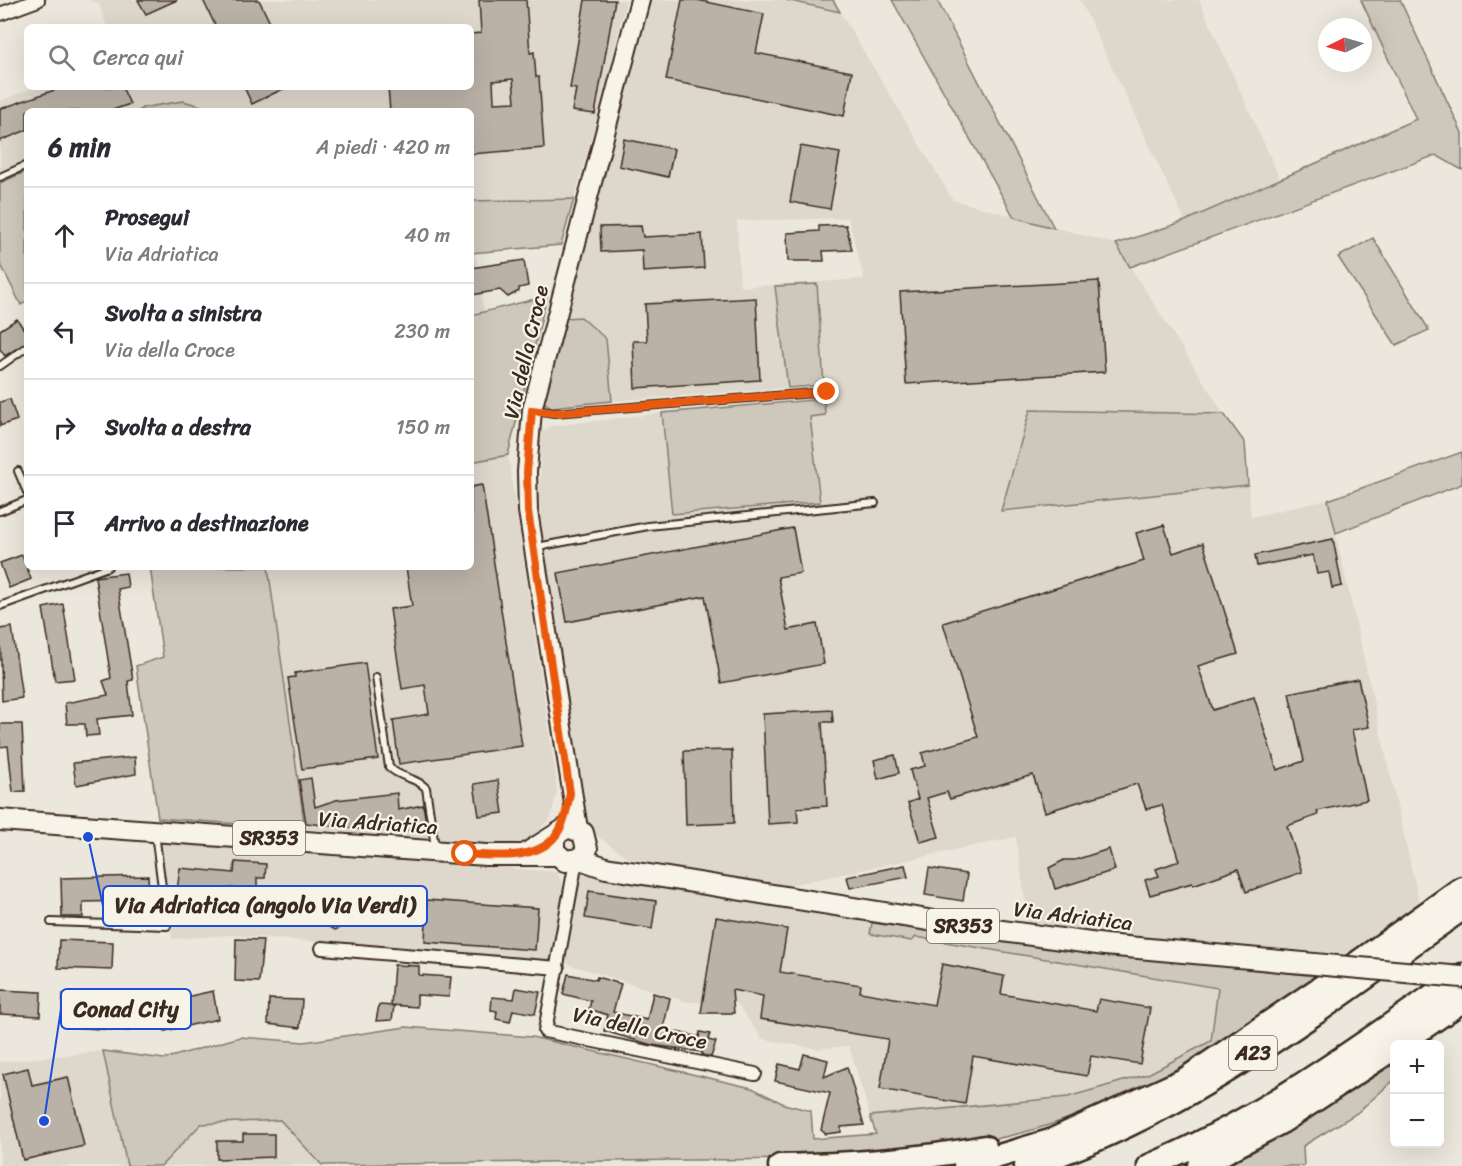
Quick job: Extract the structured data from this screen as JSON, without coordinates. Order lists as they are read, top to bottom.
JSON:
{
  "streets": {
    "highway": ["A23"],
    "main road": ["Via della Croce", "Via Adriatica", "SR353"]
  },
  "crossings": [
    ["Via della Croce", "Via Adriatica"],
    ["Via Adriatica", "A23"]
  ],
  "places": ["Via Adriatica (angolo Via Verdi)", "Conad City"],
  "north": "left",
  "page": {
    "search": "Cerca qui",
    "heading": ["6 min", "A piedi · 420 m"],
    "list": [
      ["Prosegui", "Via Adriatica", "40 m"],
      ["Svolta a sinistra", "Via della Croce", "230 m"],
      ["Svolta a destra", "150 m"],
      "Arrivo a destinazione"
    ],
    "map_buttons": ["+", "−"]
  }
}
